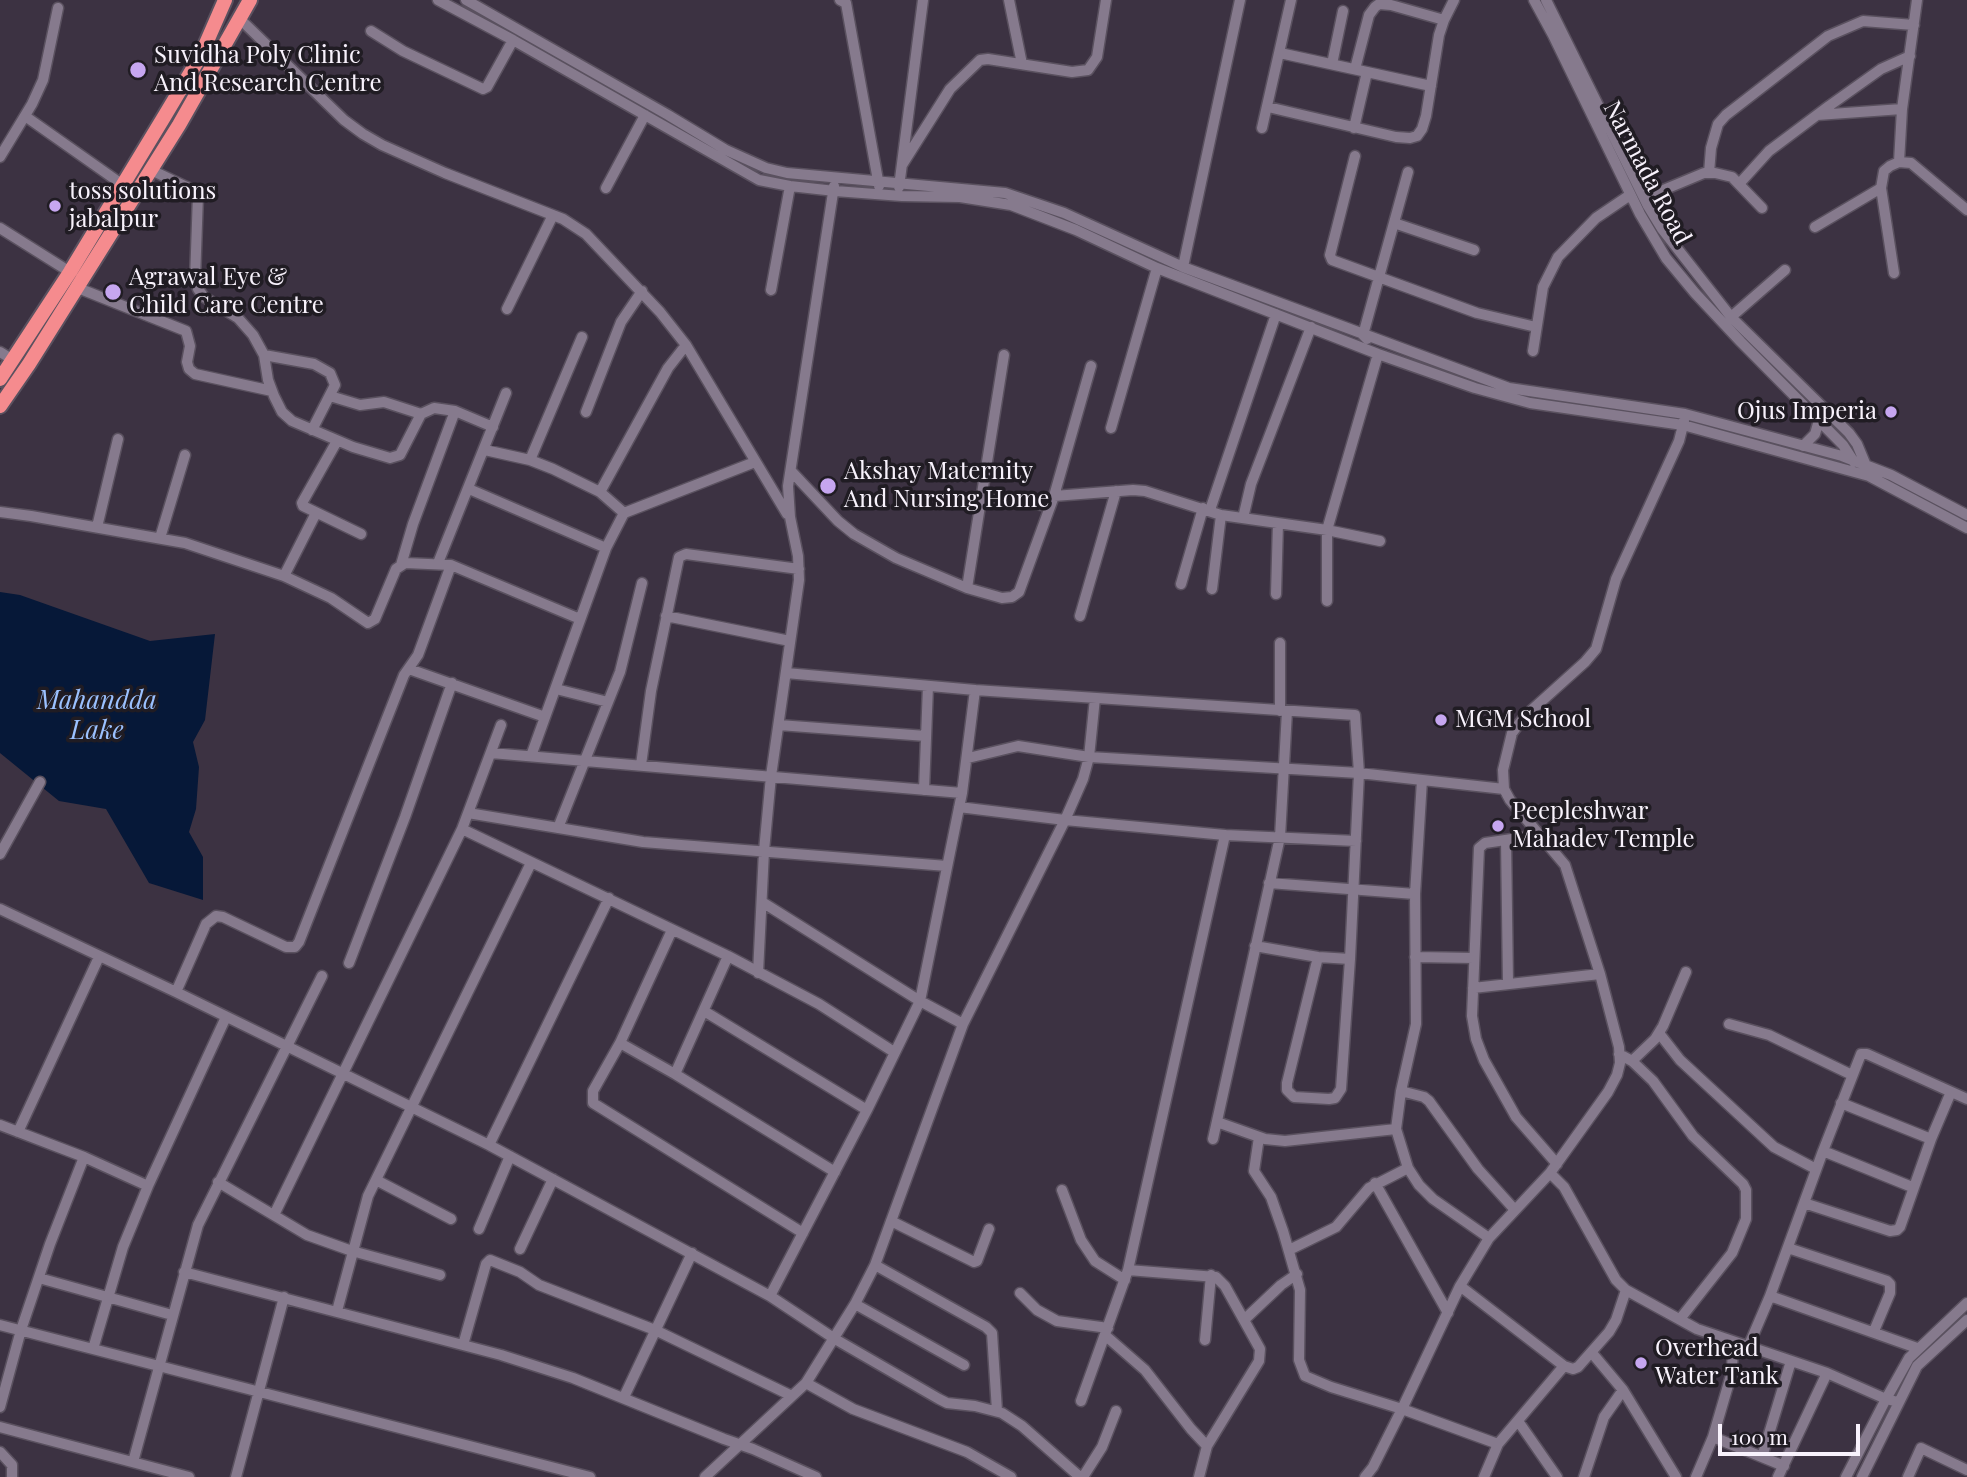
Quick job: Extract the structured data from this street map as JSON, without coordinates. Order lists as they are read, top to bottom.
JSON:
{
  "streets": {
    "street": ["Narmada Road"]
  },
  "water": ["Mahandda Lake"],
  "places": [
    "Suvidha Poly Clinic And Research Centre",
    "toss solutions jabalpur",
    "Agrawal Eye & Child Care Centre",
    "Ojus Imperia",
    "Akshay Maternity And Nursing Home",
    "MGM School",
    "Peepleshwar Mahadev Temple",
    "Overhead Water Tank"
  ],
  "scale_bar": "100 m"
}
